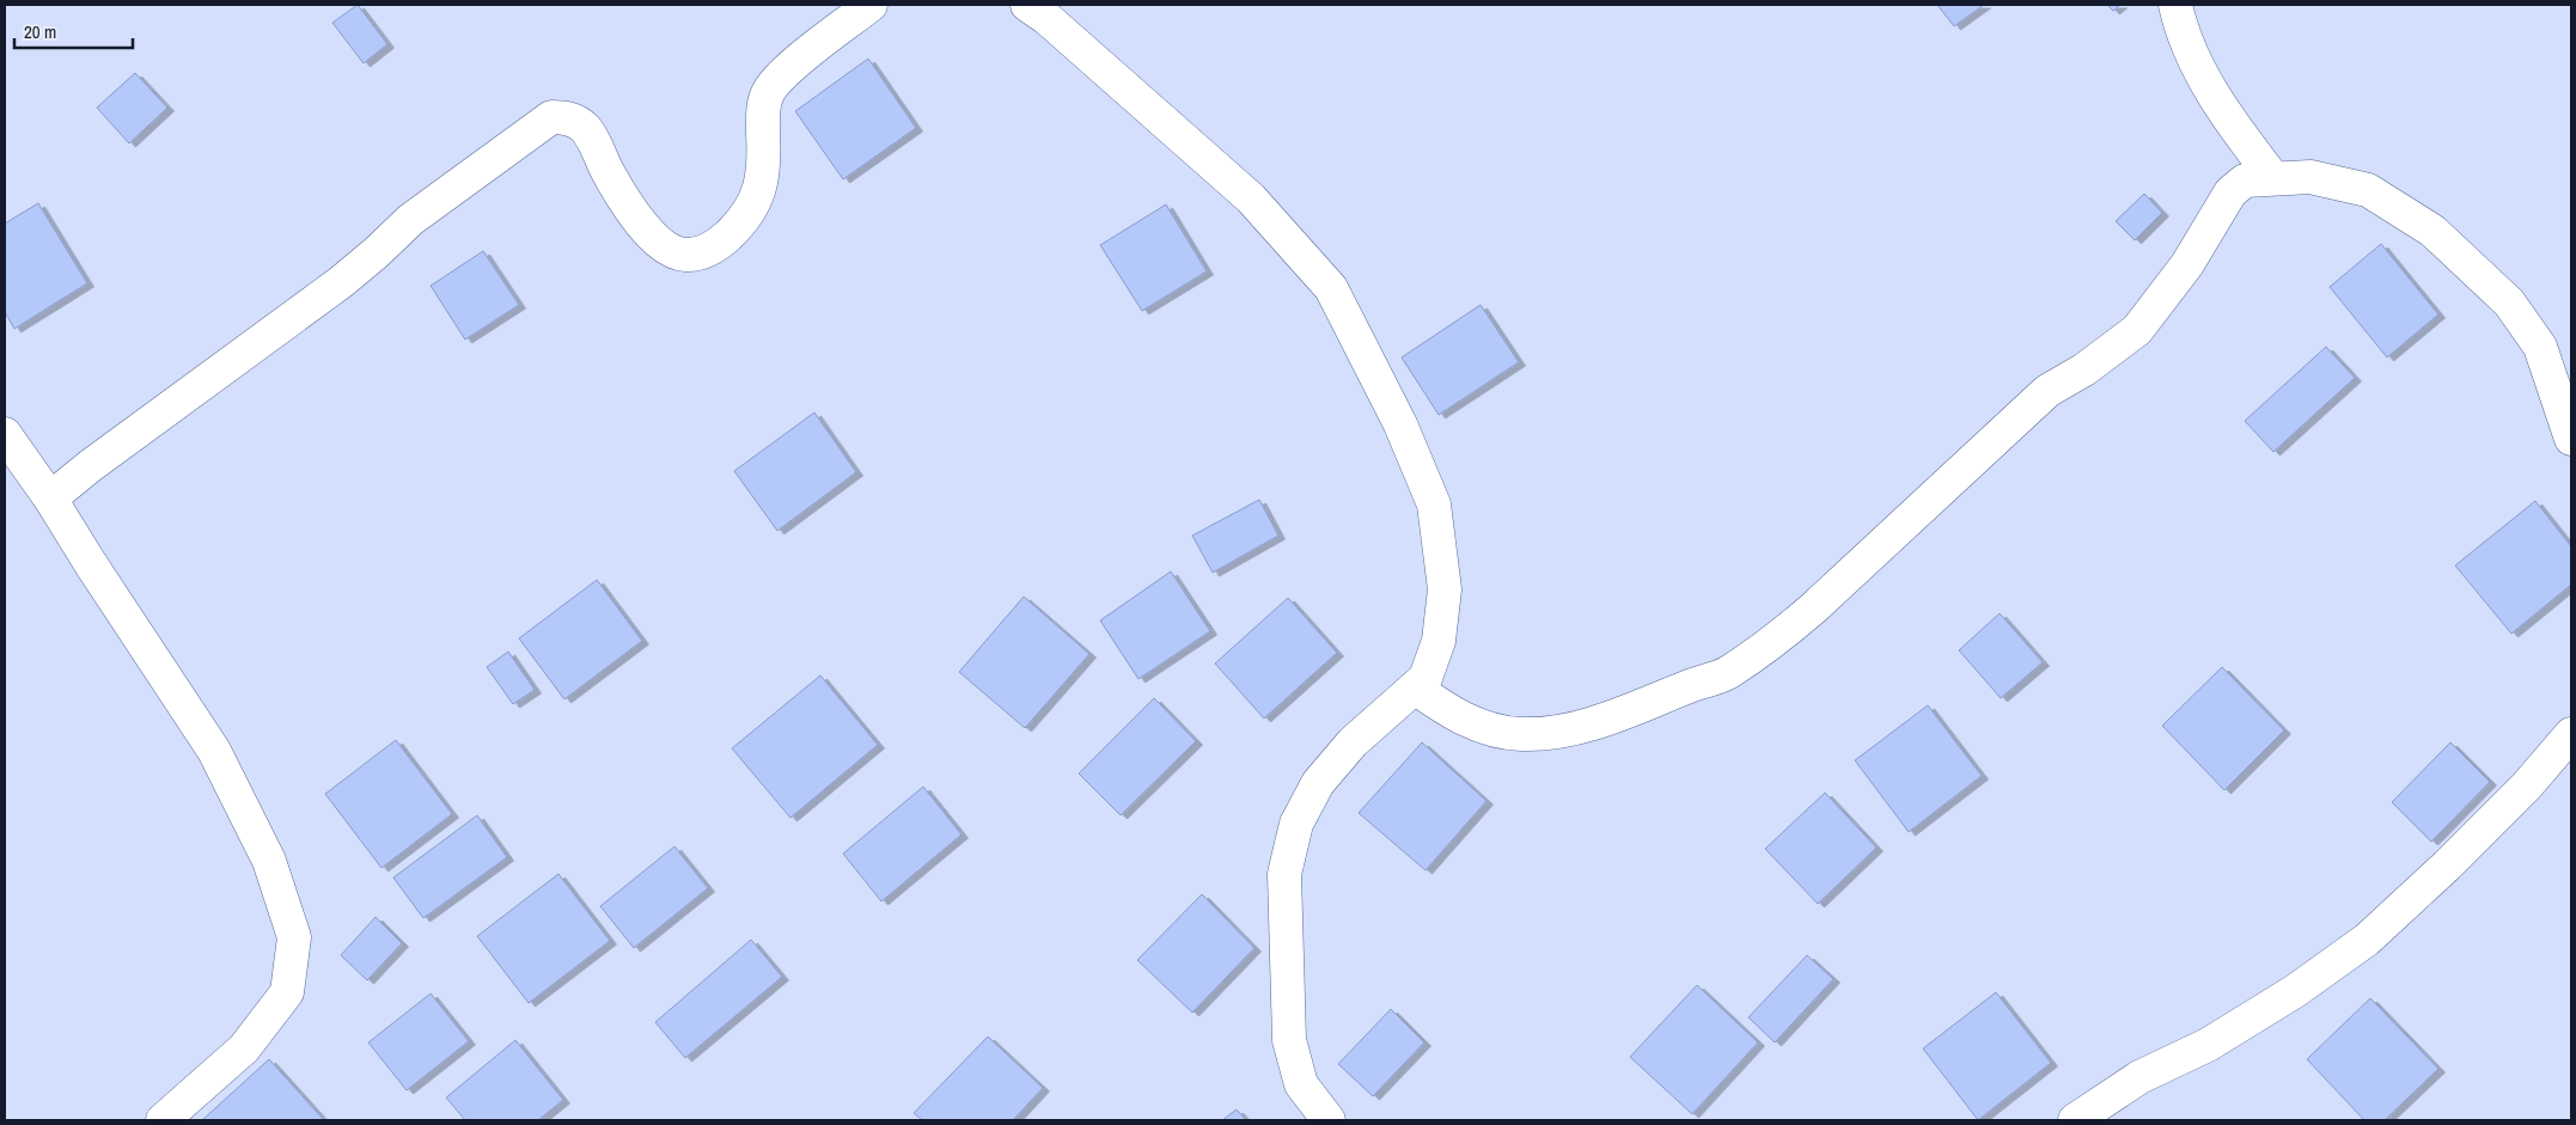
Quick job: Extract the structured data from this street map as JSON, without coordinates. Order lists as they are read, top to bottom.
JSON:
{
  "scale_bar": "20 m"
}
